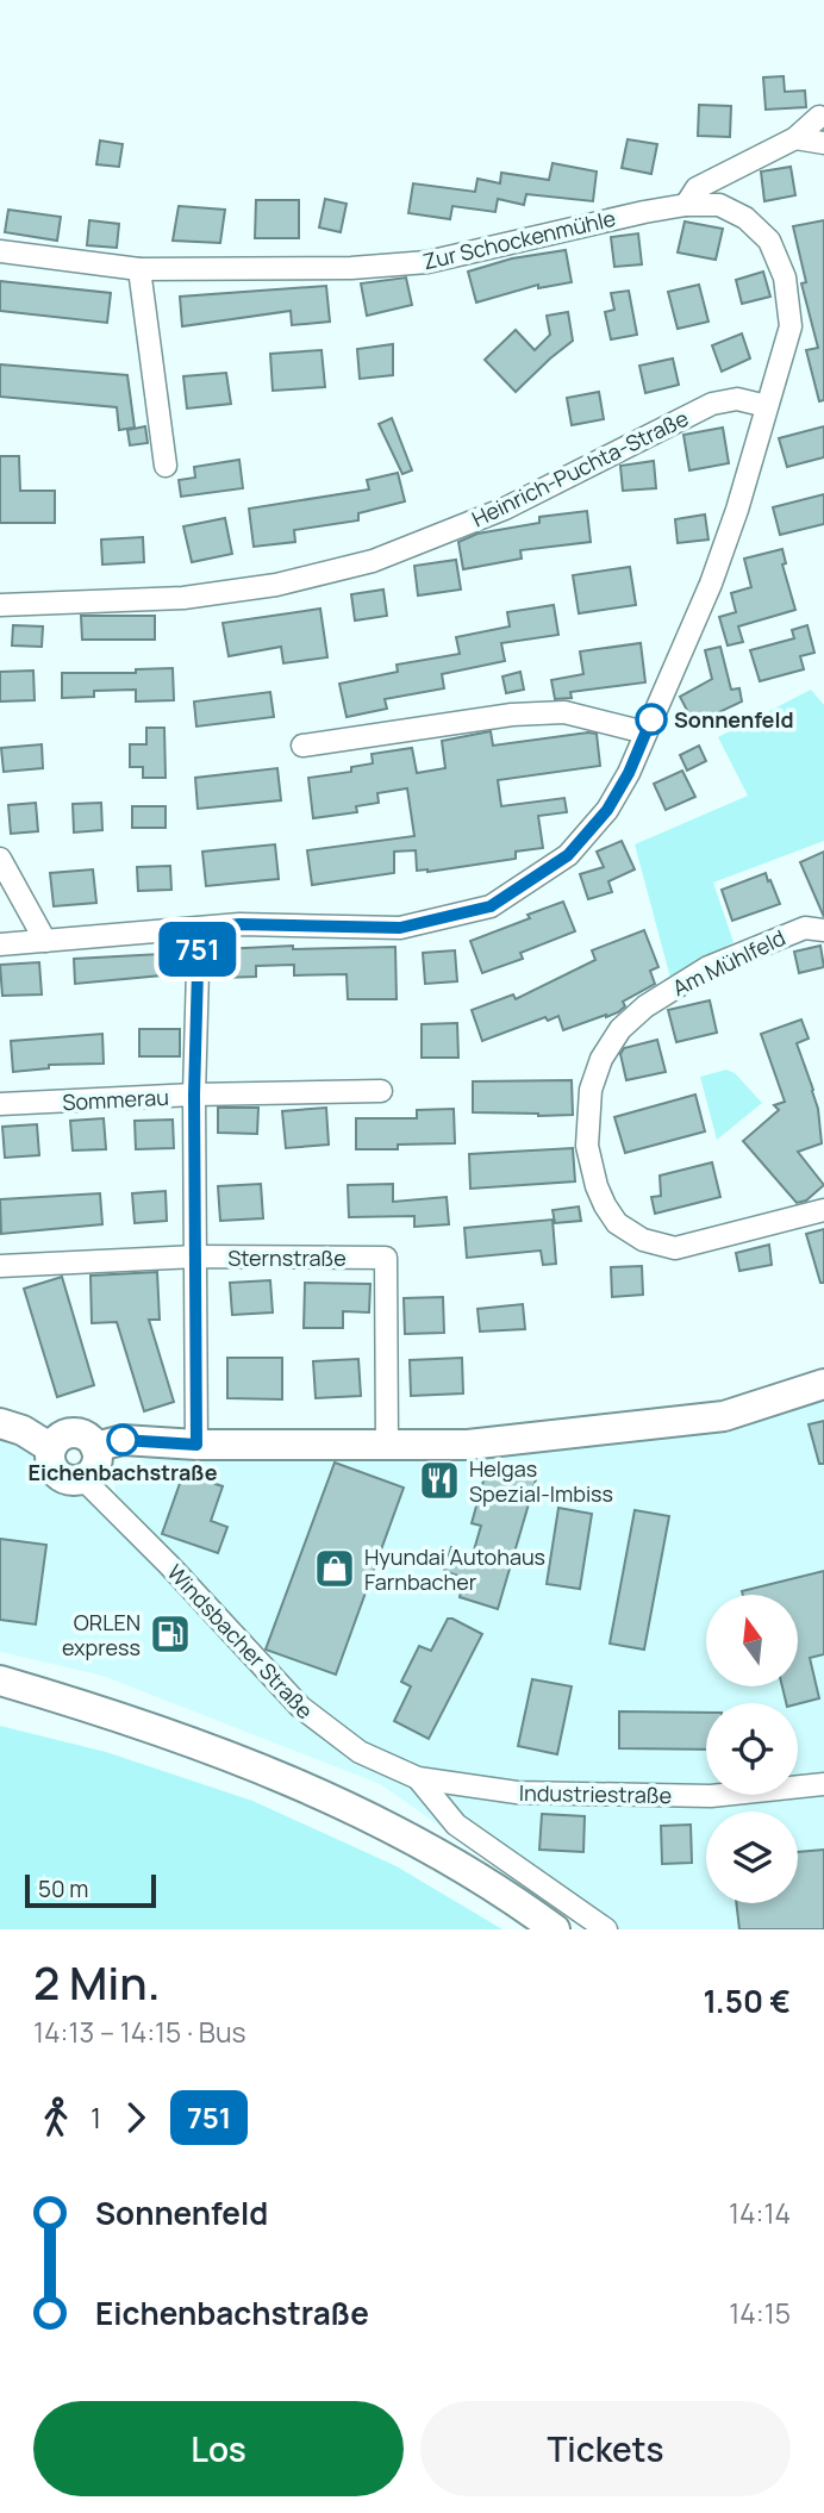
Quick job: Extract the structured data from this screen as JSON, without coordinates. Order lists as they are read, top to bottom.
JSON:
{
  "streets": {
    "street": [
      "Zur Schockenmühle",
      "Heinrich-Puchta-Straße",
      "Am Mühlfeld",
      "Sommerau",
      "Sternstraße",
      "Windsbacher Straße",
      "Industriestraße"
    ]
  },
  "crossings": [
    ["Windsbacher Straße", "Industriestraße"]
  ],
  "places": {
    "other": ["Sonnenfeld", "Eichenbachstraße"],
    "restaurant": ["Helgas Spezial-Imbiss"],
    "shop": ["Hyundai Autohaus Farnbacher"],
    "fuel station": ["ORLEN express"]
  },
  "lines": ["bus line 751"],
  "scale_bar": "50 m",
  "north": "top",
  "page": {
    "on_map": "751",
    "scale": "50 m",
    "heading": ["2 Min.", "14:13 – 14:15 · Bus", "1.50 €"],
    "legs": ["1", "751"],
    "list": [
      {
        "name": "Sonnenfeld",
        "value": "14:14"
      },
      {
        "name": "Eichenbachstraße",
        "value": "14:15"
      }
    ],
    "buttons": ["Los", "Tickets"]
  }
}
